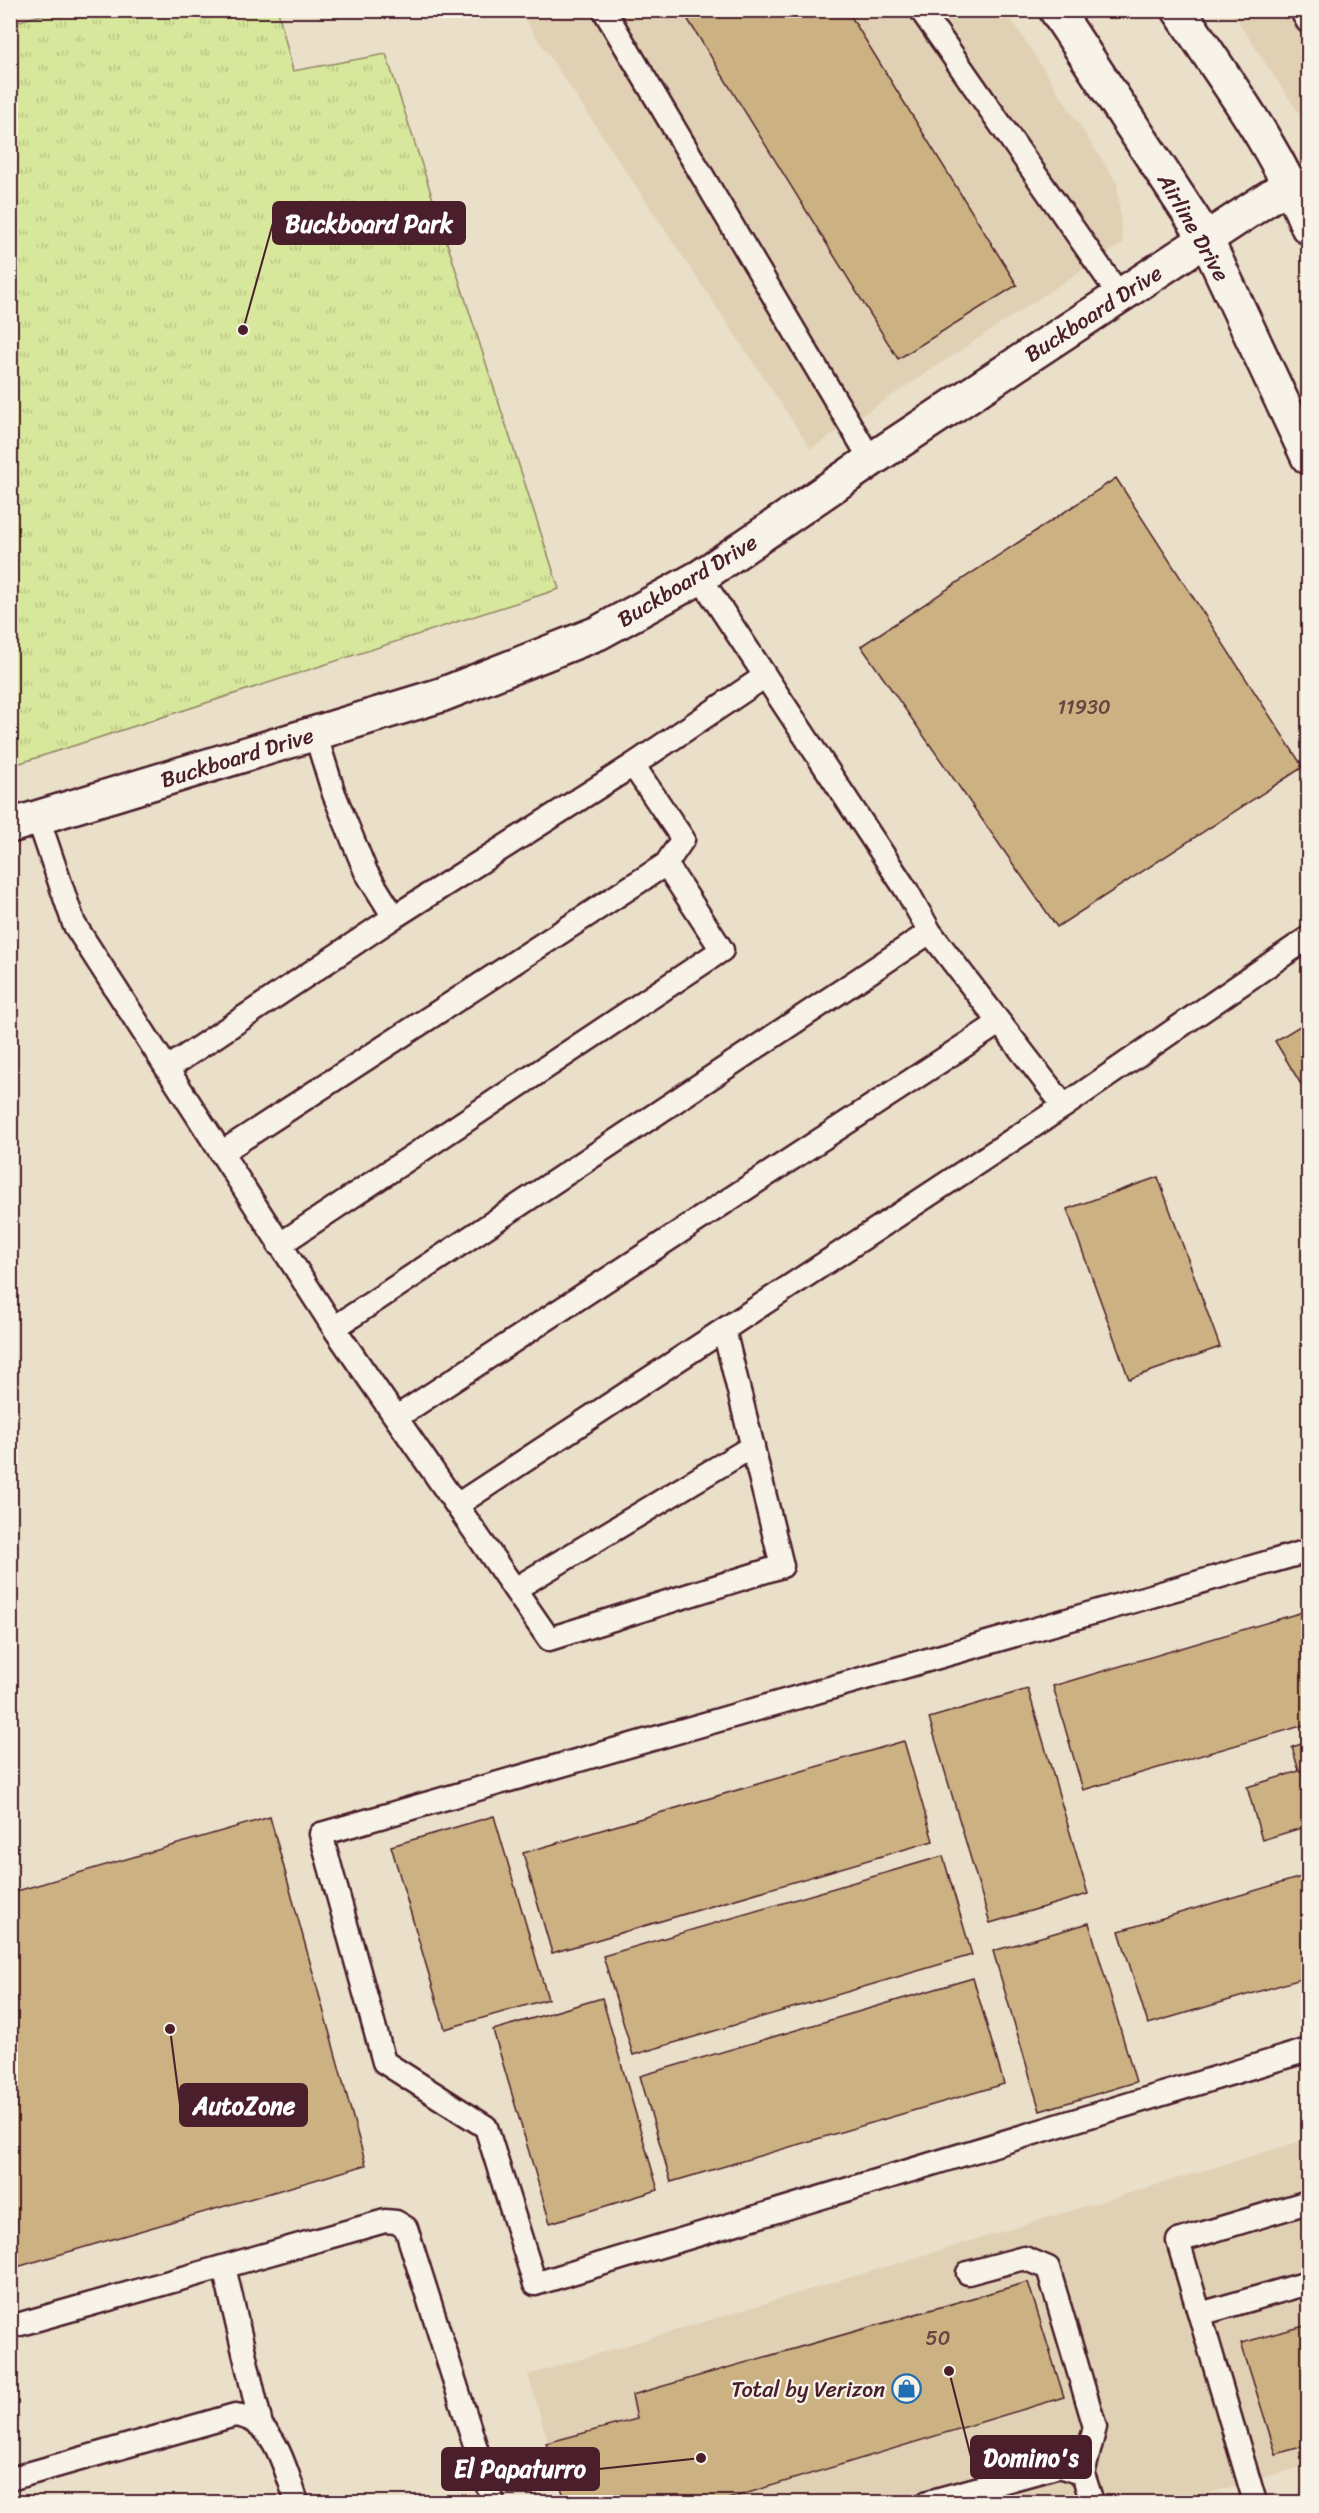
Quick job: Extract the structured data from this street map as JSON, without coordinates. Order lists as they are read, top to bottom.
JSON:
{
  "streets": {
    "street": ["Airline Drive", "Buckboard Drive"]
  },
  "crossings": [
    ["Airline Drive", "Buckboard Drive"]
  ],
  "places": {
    "other": [
      "Buckboard Park",
      "AutoZone",
      "Domino's",
      "El Papaturro"
    ],
    "shop": ["Total by Verizon"]
  },
  "house_numbers": ["11930", "50"]
}
